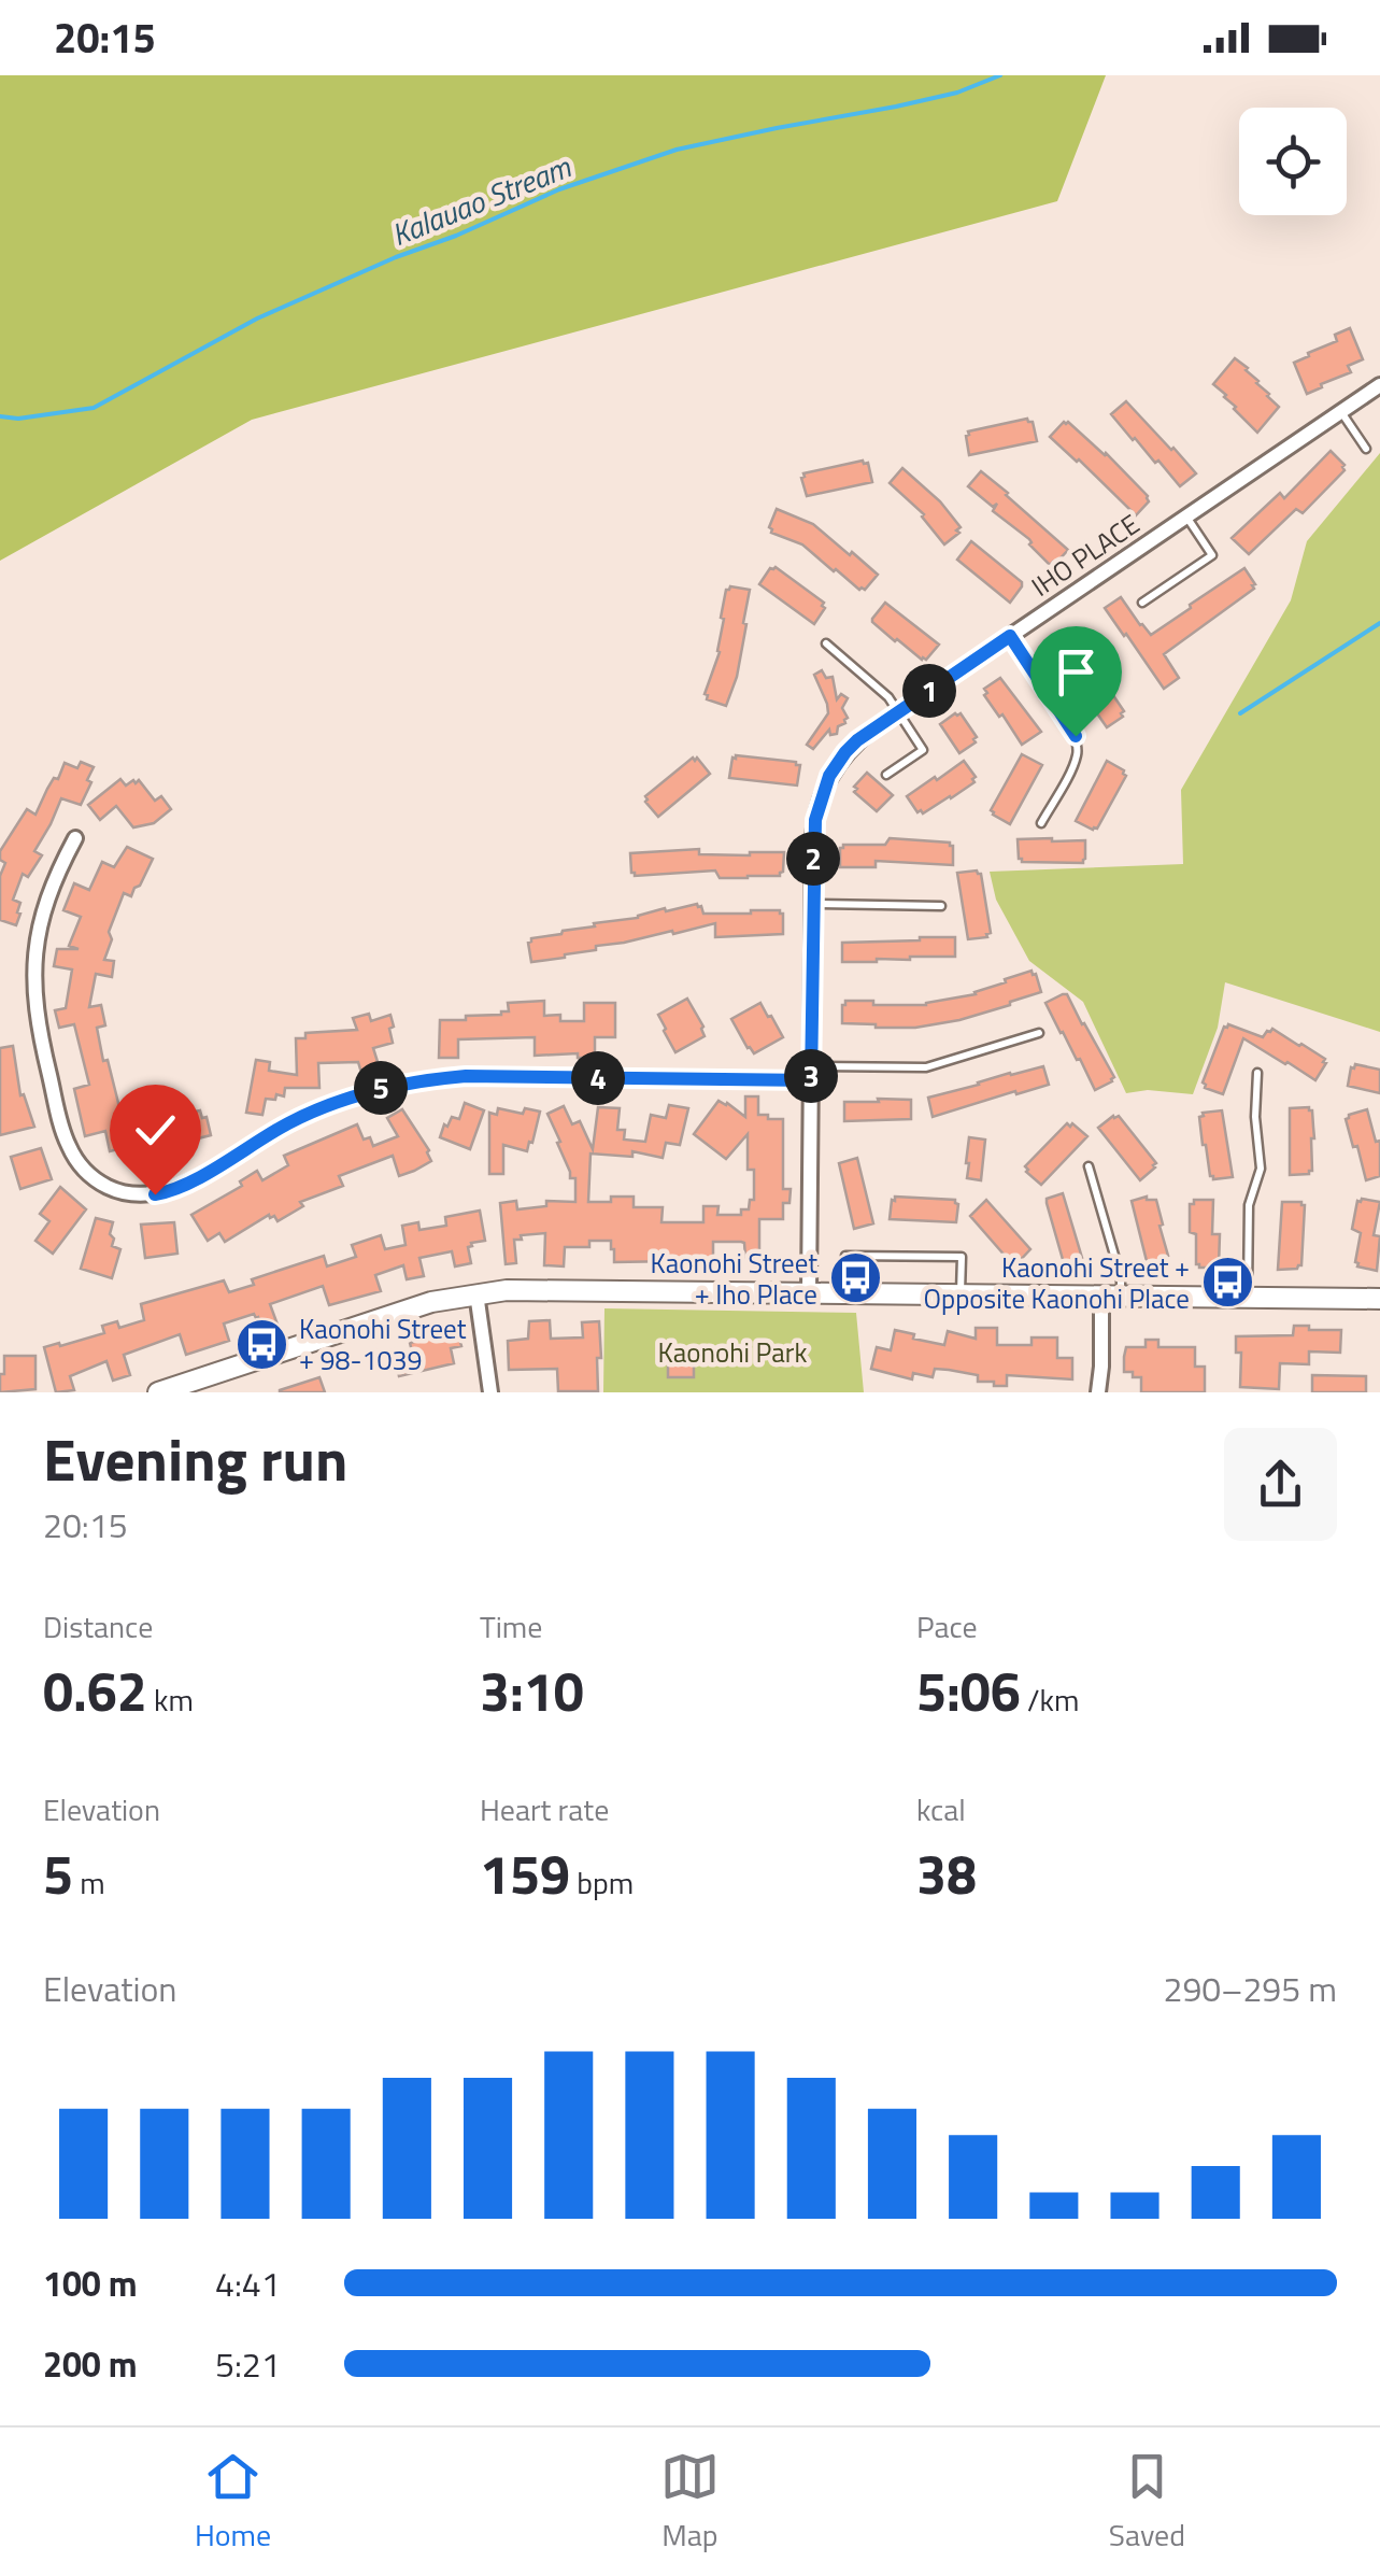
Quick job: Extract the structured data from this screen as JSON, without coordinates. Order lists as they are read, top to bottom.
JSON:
{
  "streets": {
    "street": ["IHO PLACE"]
  },
  "water": ["Kalauao Stream"],
  "parks": ["Kaonohi Park"],
  "places": {
    "bus stop": ["Kaonohi Street + Iho Place", "Kaonohi Street + Opposite Kaonohi Place", "Kaonohi Street + 98-1039"]
  },
  "page": {
    "status": "20:15",
    "pins": [
      "1",
      "2",
      "3",
      "4",
      "5"
    ],
    "heading": ["Evening run", "20:15"],
    "stats": [
      ["Distance", "0.62 km"],
      ["Time", "3:10"],
      ["Pace", "5:06 /km"],
      ["Elevation", "5 m"],
      ["Heart rate", "159 bpm"],
      ["kcal", "38"]
    ],
    "chart": ["Elevation", "290–295 m"],
    "list": [
      {
        "name": "100 m",
        "note": "4:41"
      },
      {
        "name": "200 m",
        "note": "5:21"
      }
    ],
    "tabs": ["Home", "Map", "Saved"]
  }
}
